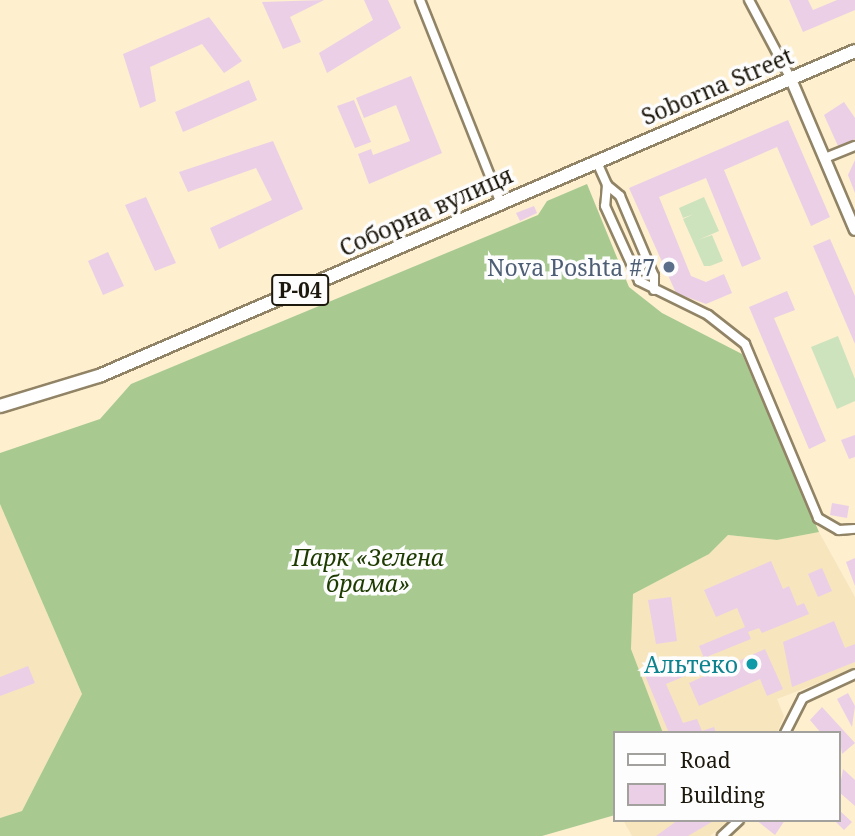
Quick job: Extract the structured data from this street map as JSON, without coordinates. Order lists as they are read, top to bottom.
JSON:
{
  "streets": {
    "main road": ["Soborna Street", "Соборна вулиця", "Р-04"]
  },
  "crossings": [
    ["Soborna Street", "Соборна вулиця"]
  ],
  "parks": ["Парк «Зелена брама»"],
  "places": ["Nova Poshta #7", "Альтеко"],
  "legend": ["Road", "Building"]
}
